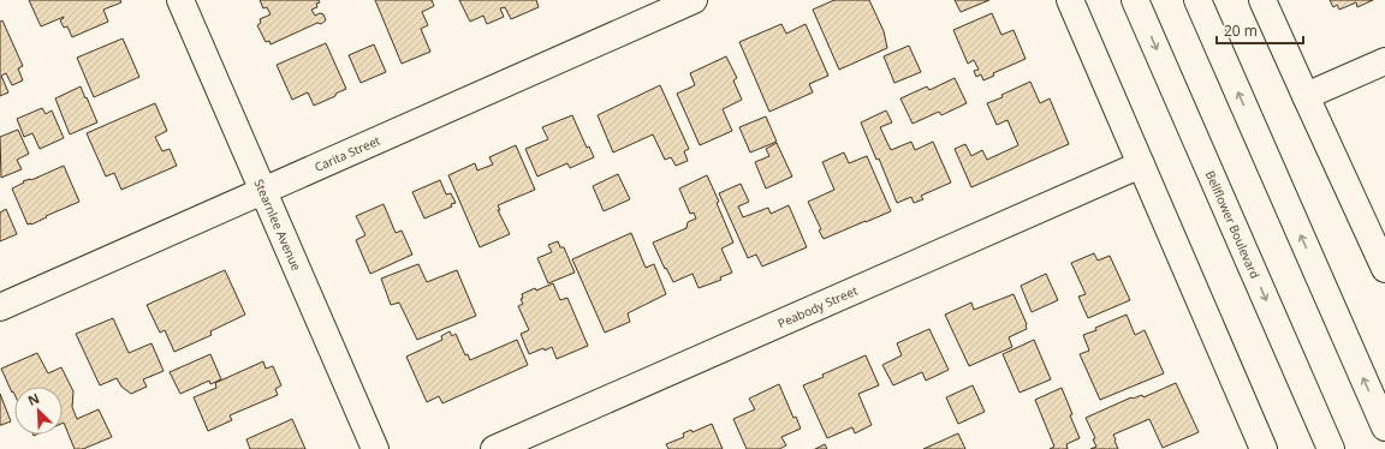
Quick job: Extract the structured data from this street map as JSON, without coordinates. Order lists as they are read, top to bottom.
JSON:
{
  "streets": {
    "street": [
      "Carita Street",
      "Stearnlee Avenue",
      "Bellflower Boulevard",
      "Peabody Street"
    ]
  },
  "crossings": [
    ["Carita Street", "Stearnlee Avenue"]
  ],
  "scale_bar": "20 m",
  "north": "top left"
}
